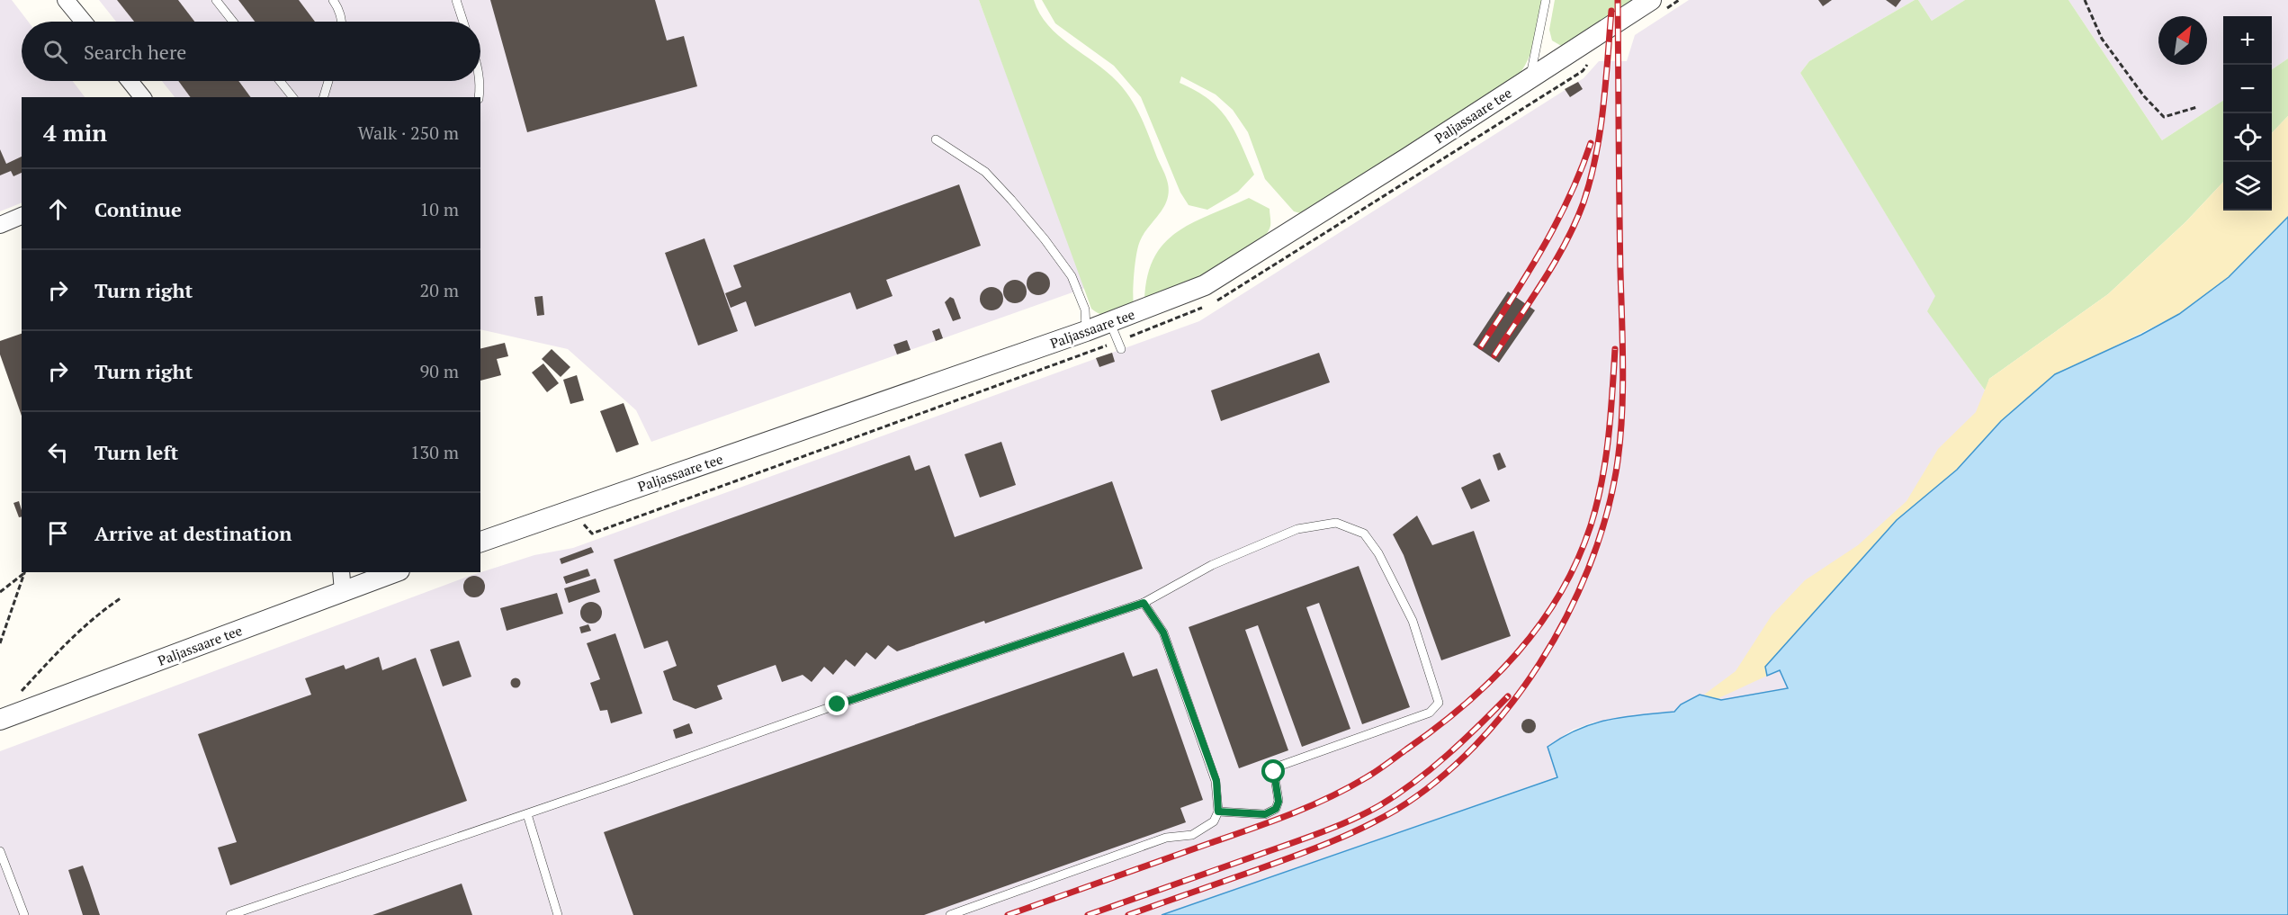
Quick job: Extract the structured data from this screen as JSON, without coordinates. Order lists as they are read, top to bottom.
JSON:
{
  "streets": {
    "street": ["Paljassaare tee"]
  },
  "north": "top right",
  "page": {
    "map_buttons": ["+", "−"],
    "search": "Search here",
    "heading": ["4 min", "Walk · 250 m"],
    "list": [
      ["Continue", "10 m"],
      ["Turn right", "20 m"],
      ["Turn right", "90 m"],
      ["Turn left", "130 m"],
      "Arrive at destination"
    ]
  }
}
